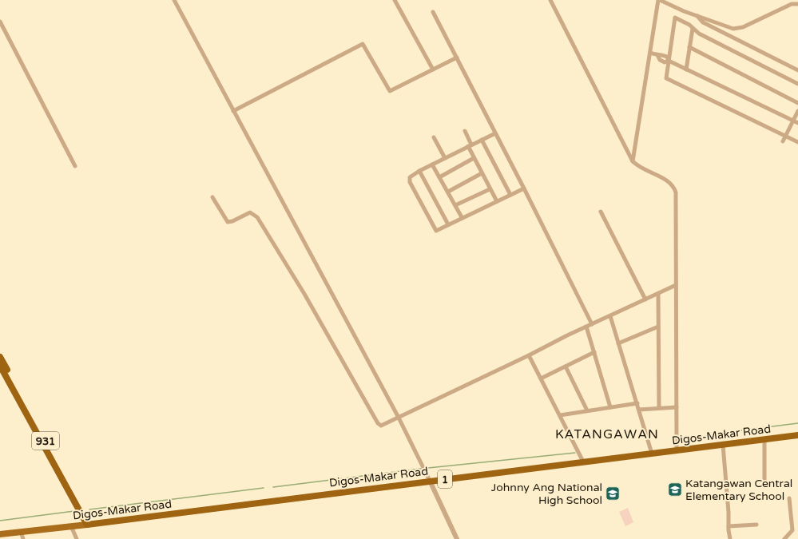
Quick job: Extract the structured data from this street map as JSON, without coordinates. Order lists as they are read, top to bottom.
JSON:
{
  "streets": {
    "highway": ["Digos-Makar Road", "931", "1"]
  },
  "crossings": [
    ["Digos-Makar Road", "931"]
  ],
  "districts": ["KATANGAWAN"],
  "places": {
    "school or university": ["Katangawan Central Elementary School", "Johnny Ang National High School"]
  }
}
